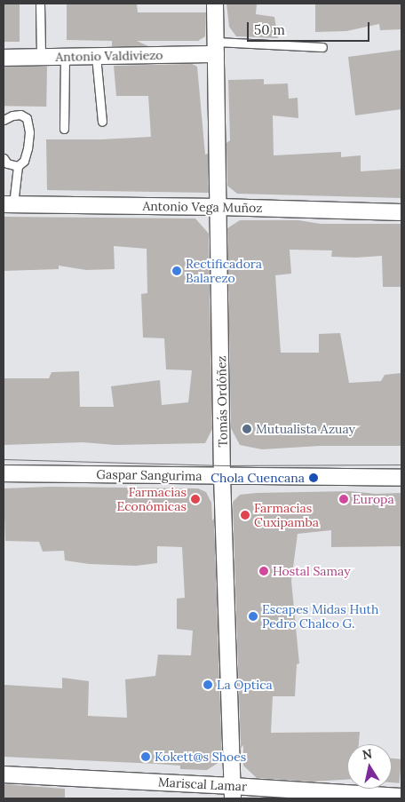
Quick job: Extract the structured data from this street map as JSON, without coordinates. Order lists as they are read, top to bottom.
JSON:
{
  "streets": {
    "street": [
      "Antonio Valdiviezo",
      "Antonio Vega Muñoz",
      "Tomás Ordóñez",
      "Gaspar Sangurima",
      "Mariscal Lamar"
    ]
  },
  "crossings": [
    ["Antonio Valdiviezo", "Tomás Ordóñez"],
    ["Antonio Vega Muñoz", "Tomás Ordóñez"],
    ["Tomás Ordóñez", "Gaspar Sangurima"],
    ["Tomás Ordóñez", "Mariscal Lamar"]
  ],
  "places": [
    "Rectificadora Balarezo",
    "Mutualista Azuay",
    "Chola Cuencana",
    "Farmacias Económicas",
    "Europa",
    "Farmacias Cuxipamba",
    "Hostal Samay",
    "Escapes Midas Huth Pedro Chalco G.",
    "La Optica",
    "Kokett@s Shoes"
  ],
  "scale_bar": "50 m",
  "north": "top"
}
